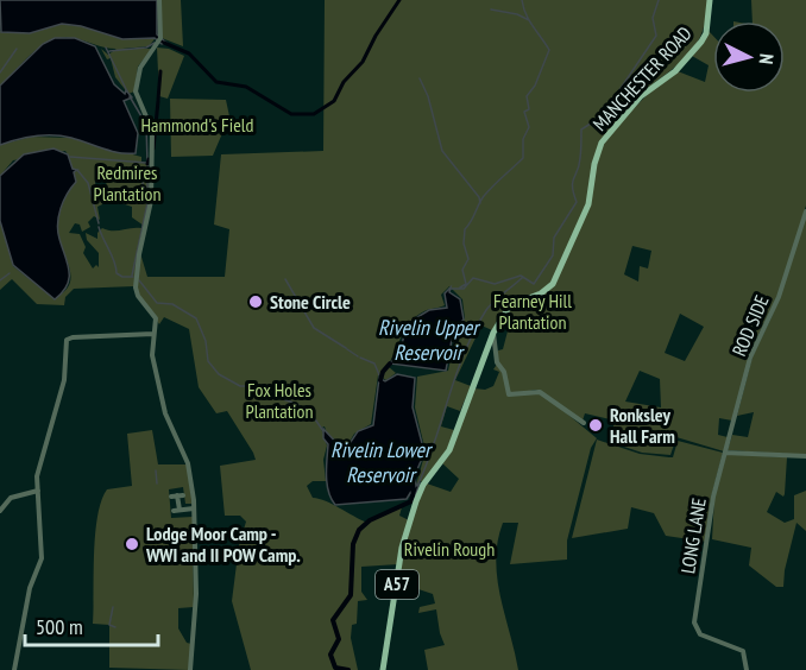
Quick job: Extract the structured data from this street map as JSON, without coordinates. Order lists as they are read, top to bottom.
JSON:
{
  "streets": {
    "main road": ["MANCHESTER ROAD", "A57"],
    "street": ["ROD SIDE", "LONG LANE"]
  },
  "crossings": [
    ["ROD SIDE", "LONG LANE"]
  ],
  "water": ["Rivelin Upper Reservoir", "Rivelin Lower Reservoir"],
  "parks": [
    "Hammond's Field",
    "Redmires Plantation",
    "Fearney Hill Plantation",
    "Fox Holes Plantation",
    "Rivelin Rough"
  ],
  "places": ["Stone Circle", "Ronksley Hall Farm", "Lodge Moor Camp - WWI and II POW Camp."],
  "scale_bar": "500 m",
  "north": "right"
}
